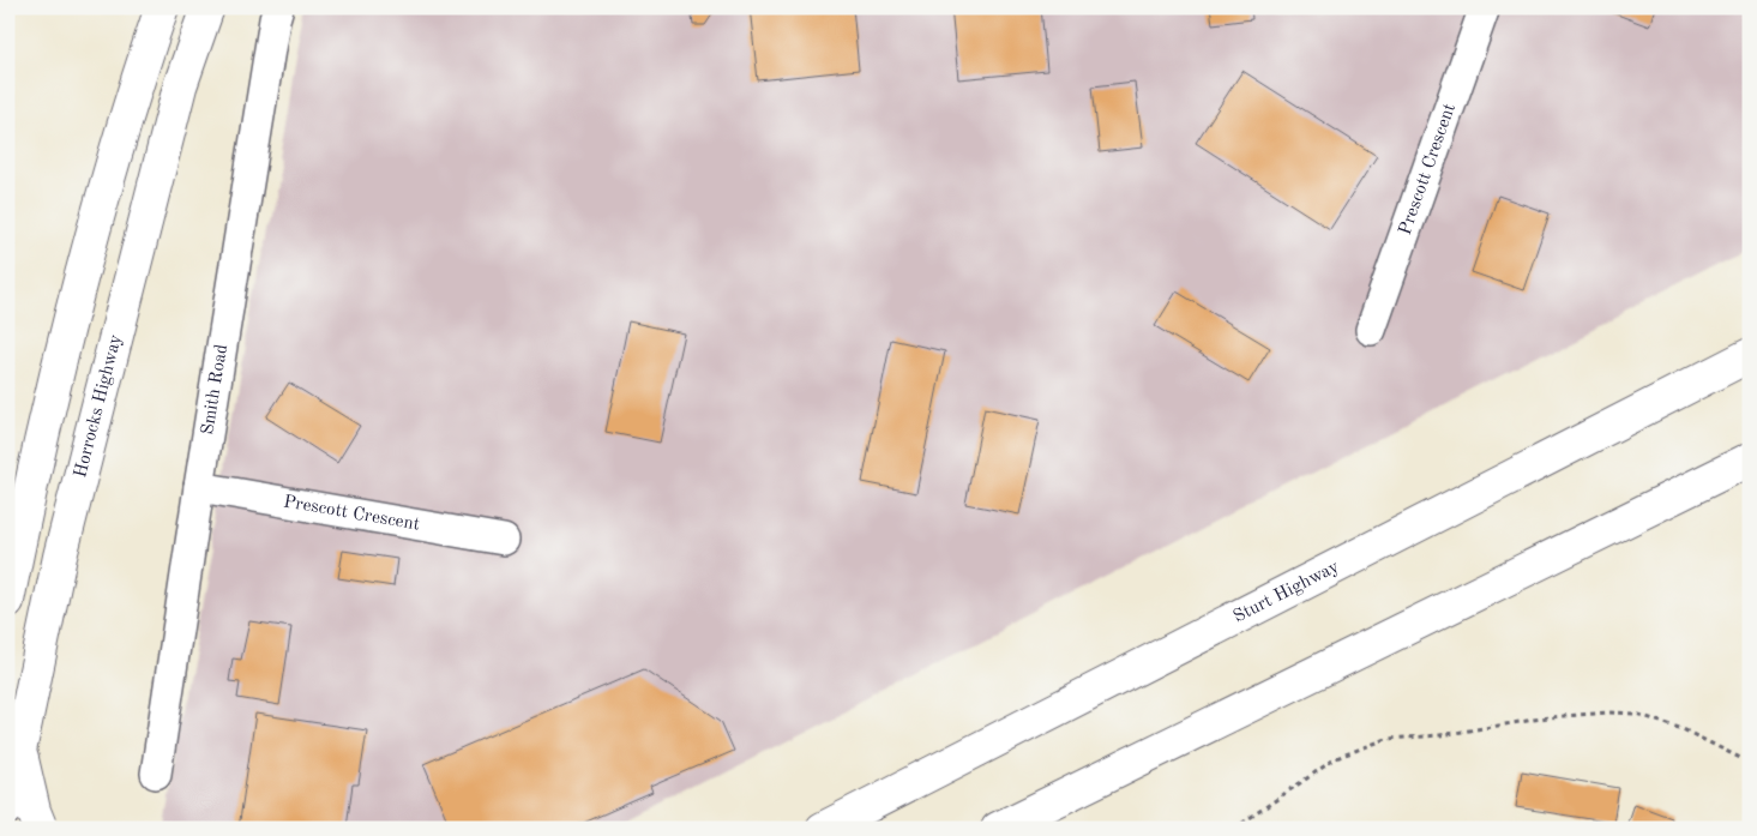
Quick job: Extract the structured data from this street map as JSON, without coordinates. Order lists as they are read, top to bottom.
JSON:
{
  "streets": {
    "highway": ["Horrocks Highway", "Sturt Highway"],
    "street": ["Prescott Crescent", "Smith Road"]
  },
  "crossings": [
    ["Prescott Crescent", "Smith Road"]
  ]
}
